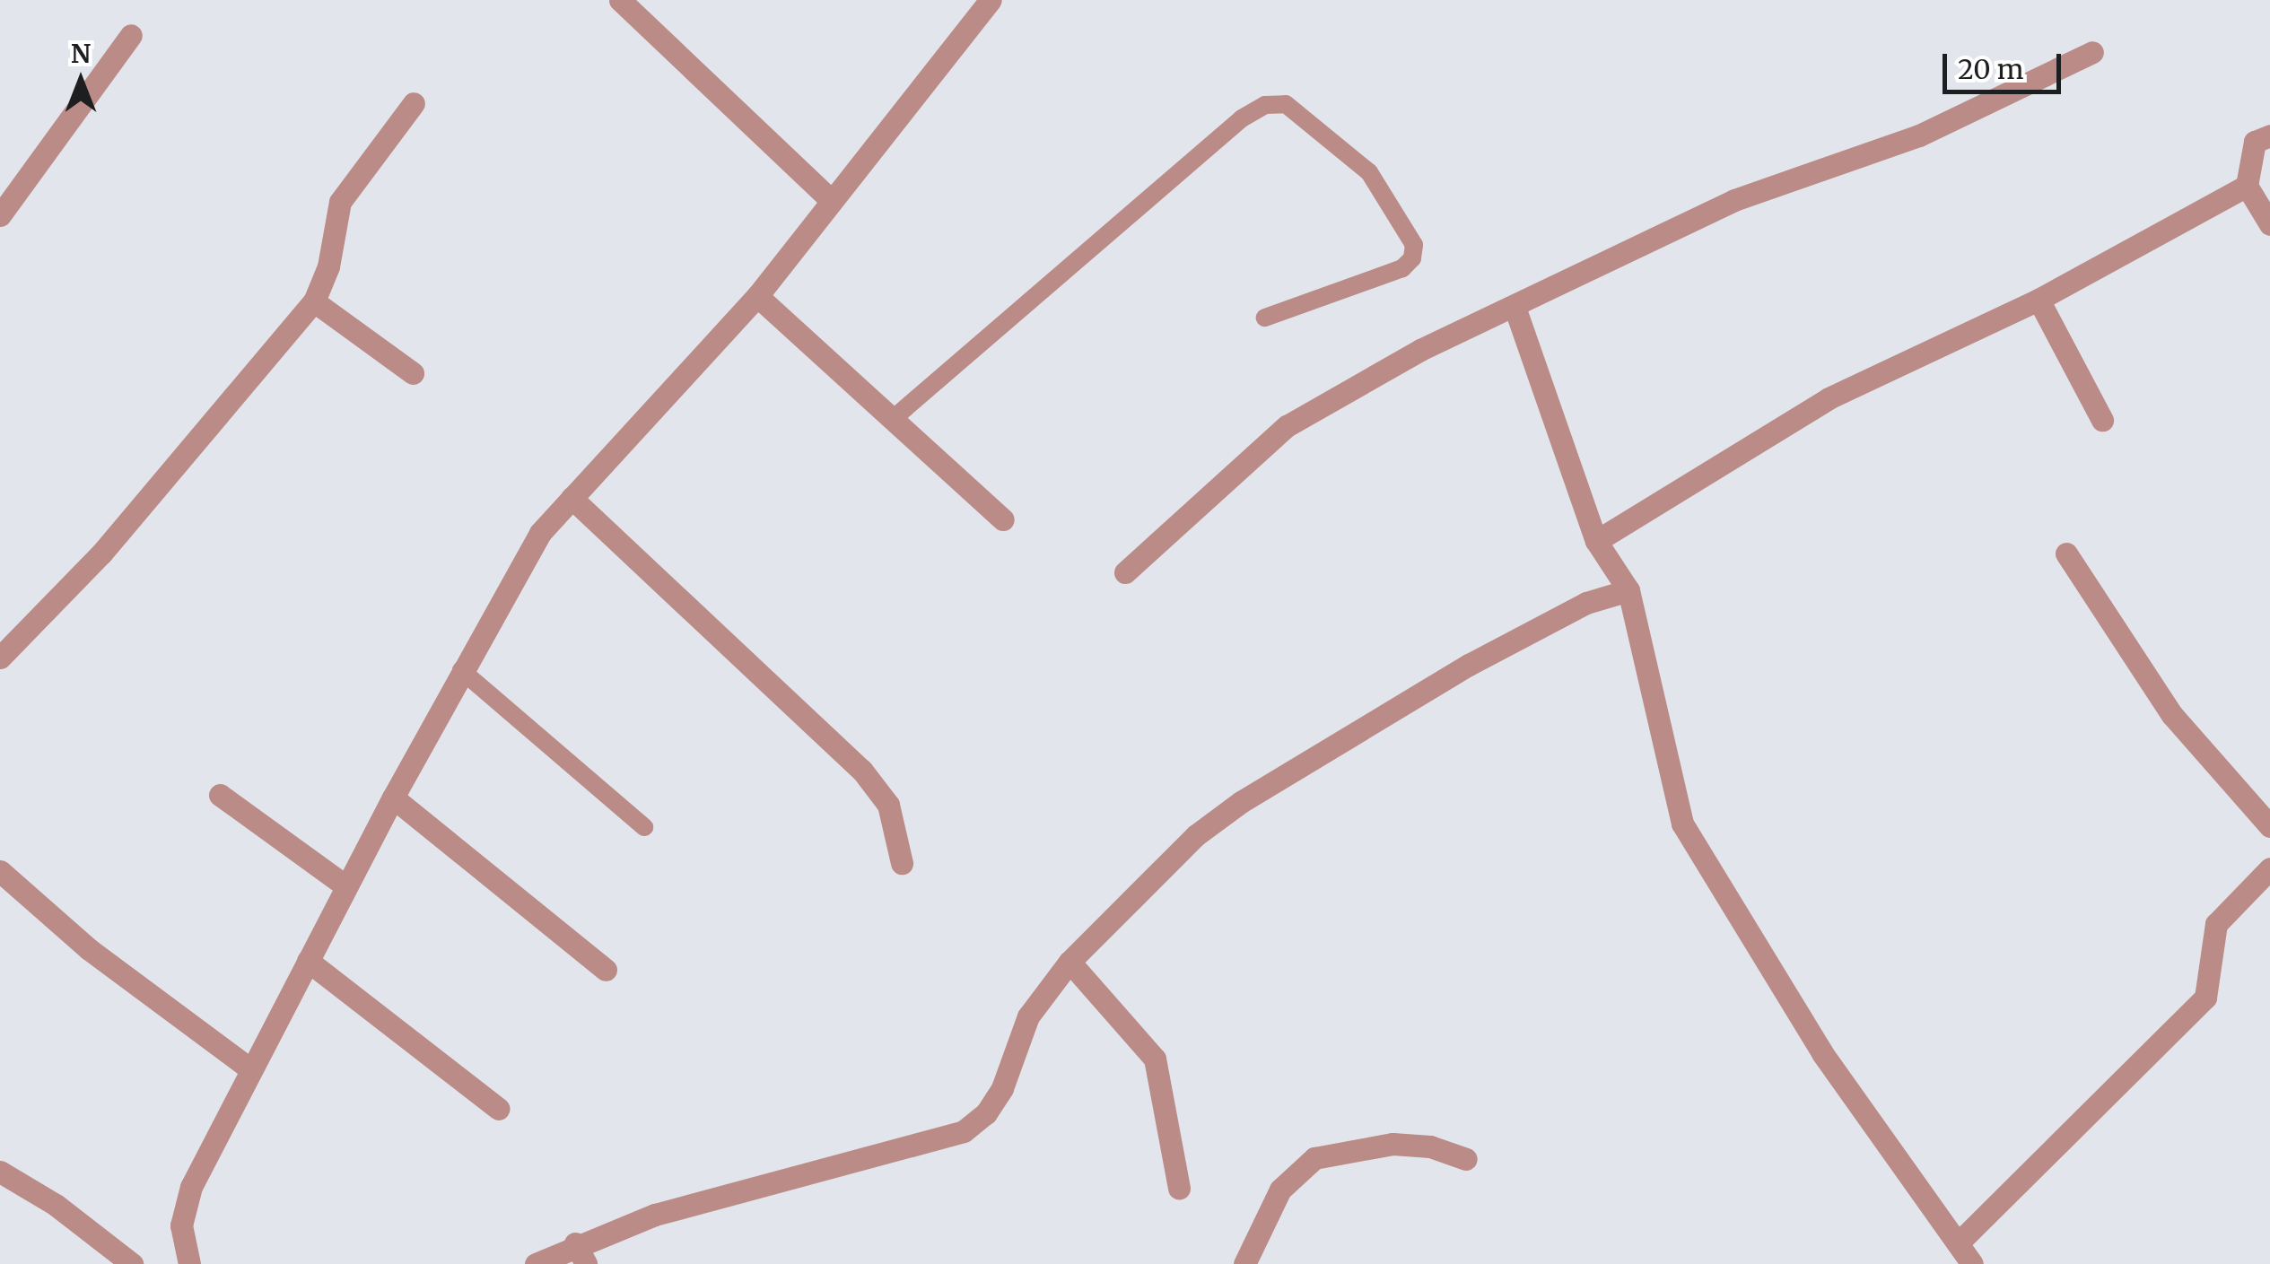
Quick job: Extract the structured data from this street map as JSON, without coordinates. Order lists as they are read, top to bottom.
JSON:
{
  "scale_bar": "20 m",
  "north": "top"
}
